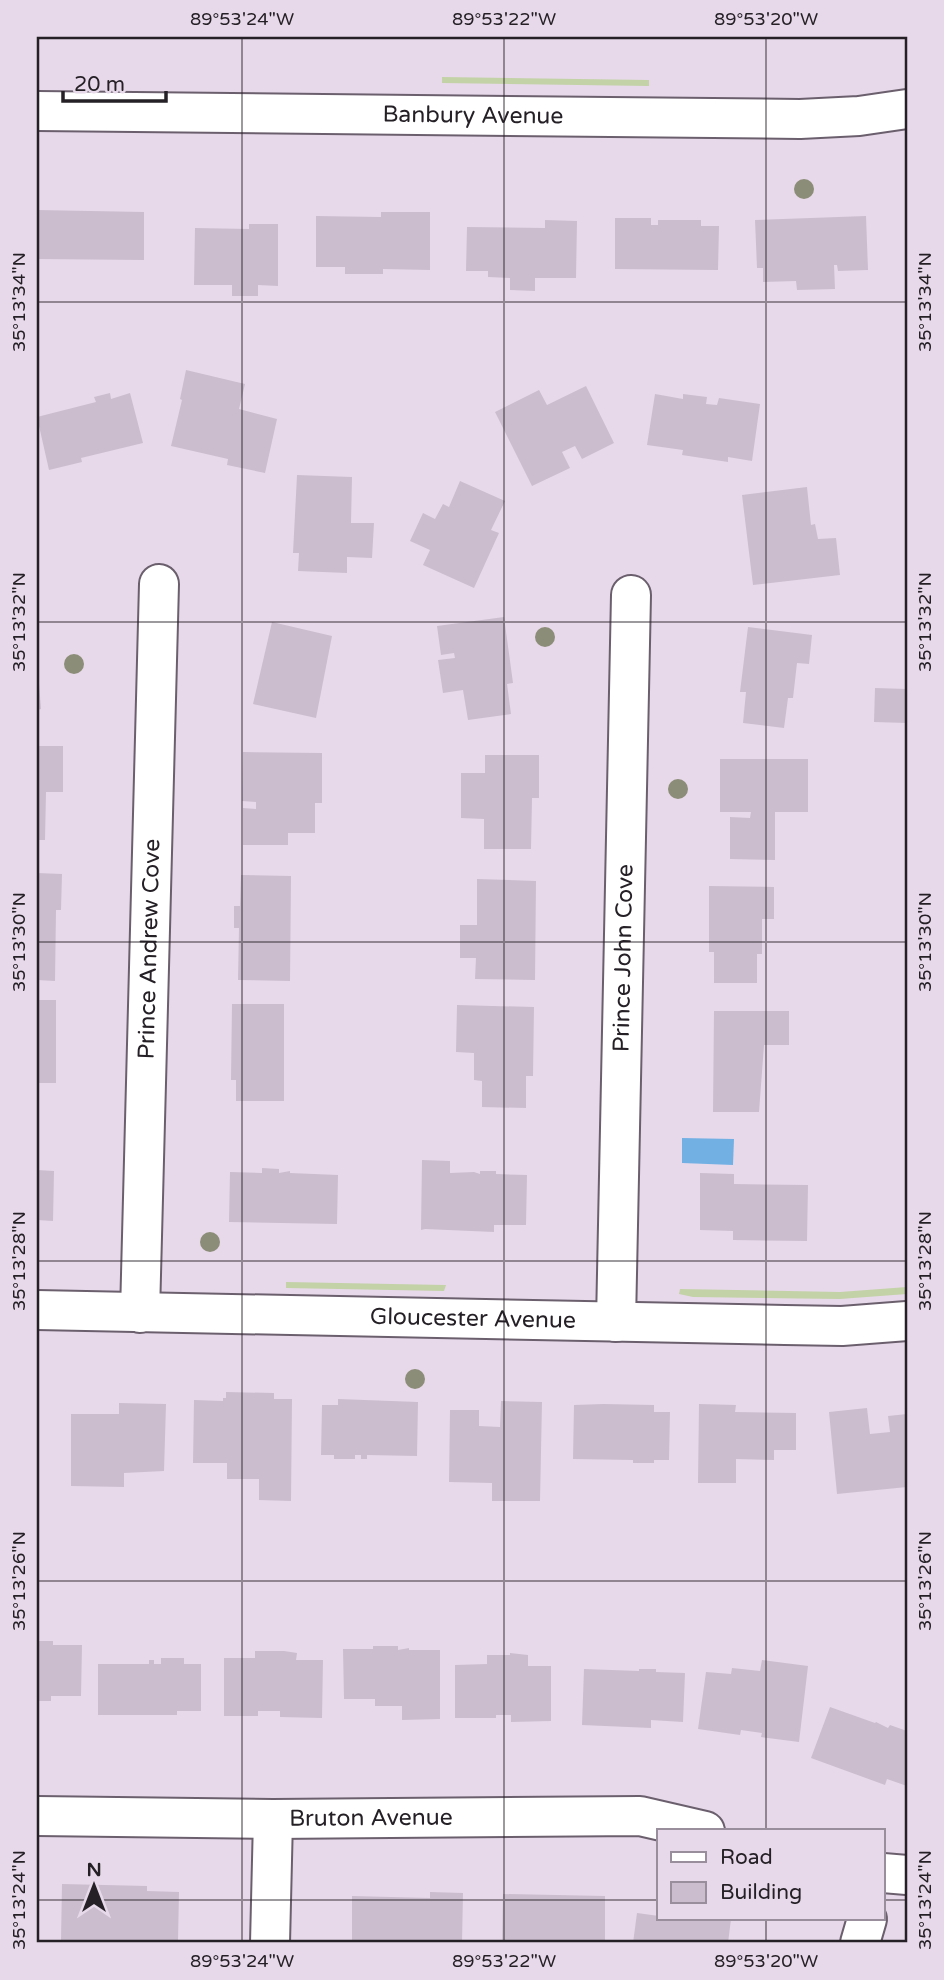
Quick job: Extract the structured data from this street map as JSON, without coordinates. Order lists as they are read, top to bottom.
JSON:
{
  "streets": {
    "street": [
      "Banbury Avenue",
      "Prince Andrew Cove",
      "Prince John Cove",
      "Gloucester Avenue",
      "Bruton Avenue"
    ]
  },
  "crossings": [
    ["Prince Andrew Cove", "Gloucester Avenue"],
    ["Prince John Cove", "Gloucester Avenue"]
  ],
  "legend": ["Road", "Building"],
  "scale_bar": "20 m",
  "north": "top",
  "coordinates": [
    "89°53'24\"W",
    "89°53'22\"W",
    "89°53'20\"W",
    "35°13'34\"N",
    "35°13'32\"N",
    "35°13'30\"N",
    "35°13'28\"N",
    "35°13'26\"N",
    "35°13'24\"N"
  ]
}
